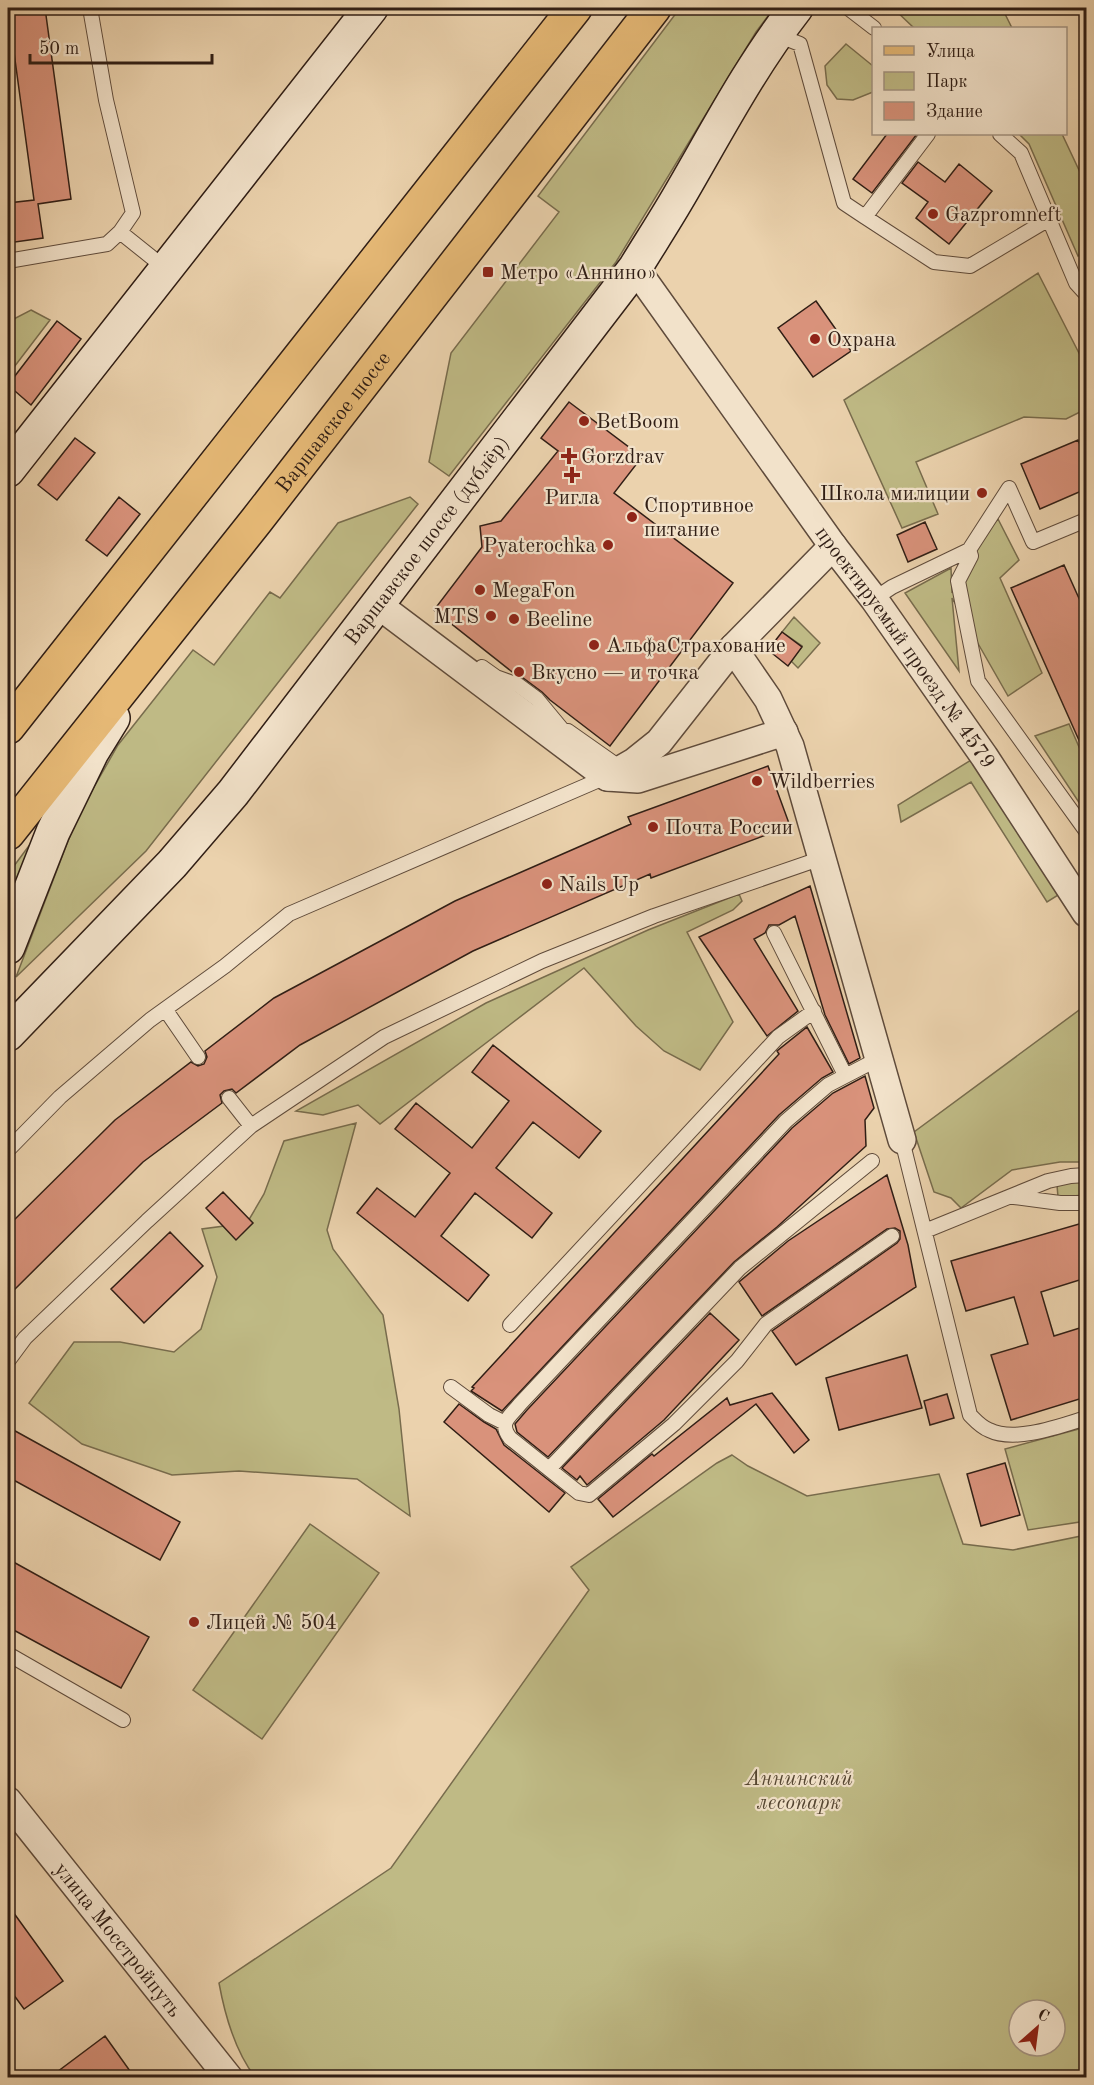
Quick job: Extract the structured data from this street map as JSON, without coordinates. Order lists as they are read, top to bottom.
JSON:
{
  "streets": {
    "main road": ["Варшавское шоссе", "Варшавское шоссе (дублёр)"],
    "street": ["проектируемый проезд № 4579", "улица Мосстройпуть"]
  },
  "crossings": [
    ["Варшавское шоссе (дублёр)", "проектируемый проезд № 4579"]
  ],
  "parks": ["Аннинский лесопарк"],
  "places": {
    "other": [
      "Gazpromneft",
      "Охрана",
      "BetBoom",
      "Школа милиции",
      "Спортивное питание",
      "Pyaterochka",
      "MegaFon",
      "MTS",
      "Beeline",
      "АльфаСтрахование",
      "Вкусно — и точка",
      "Wildberries",
      "Почта России",
      "Nails Up",
      "Лицей № 504"
    ],
    "transit": ["Метро «Аннино»"],
    "health": ["Gorzdrav", "Ригла"]
  },
  "legend": ["Улица", "Парк", "Здание"],
  "scale_bar": "50 m",
  "north": "top right"
}
